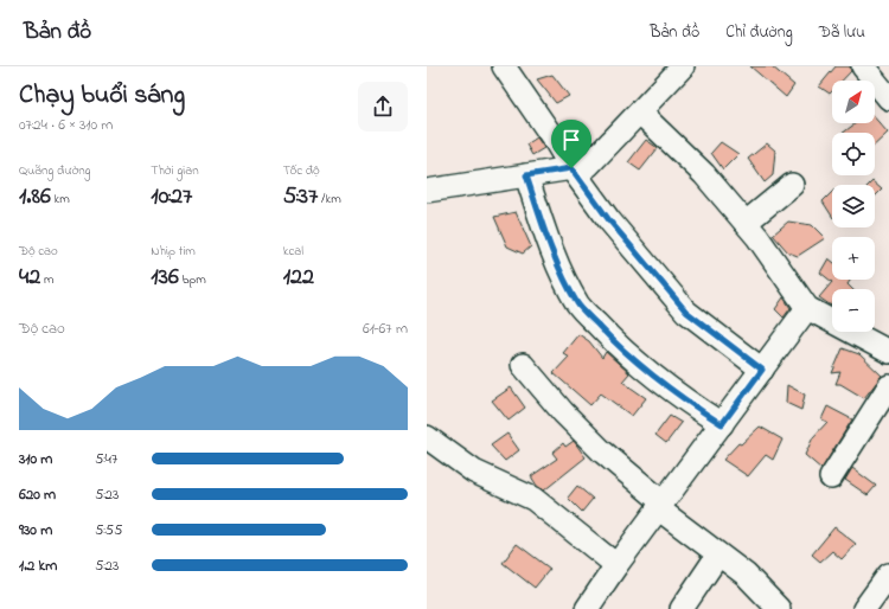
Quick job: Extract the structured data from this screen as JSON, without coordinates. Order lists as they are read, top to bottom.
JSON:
{
  "north": "top right",
  "page": {
    "header": "Bản đồ",
    "nav": ["Bản đồ", "Chỉ đường", "Đã lưu"],
    "heading": ["Chạy buổi sáng", "07:24 · 6 × 310 m"],
    "map_buttons": ["+", "−"],
    "stats": [
      ["Quãng đường", "1.86 km"],
      ["Thời gian", "10:27"],
      ["Tốc độ", "5:37 /km"],
      ["Độ cao", "42 m"],
      ["Nhịp tim", "136 bpm"],
      ["kcal", "122"]
    ],
    "chart": ["Độ cao", "61–67 m"],
    "list": [
      {
        "name": "310 m",
        "note": "5:47"
      },
      {
        "name": "620 m",
        "note": "5:23"
      },
      {
        "name": "930 m",
        "note": "5:55"
      },
      {
        "name": "1.2 km",
        "note": "5:23"
      }
    ]
  }
}
